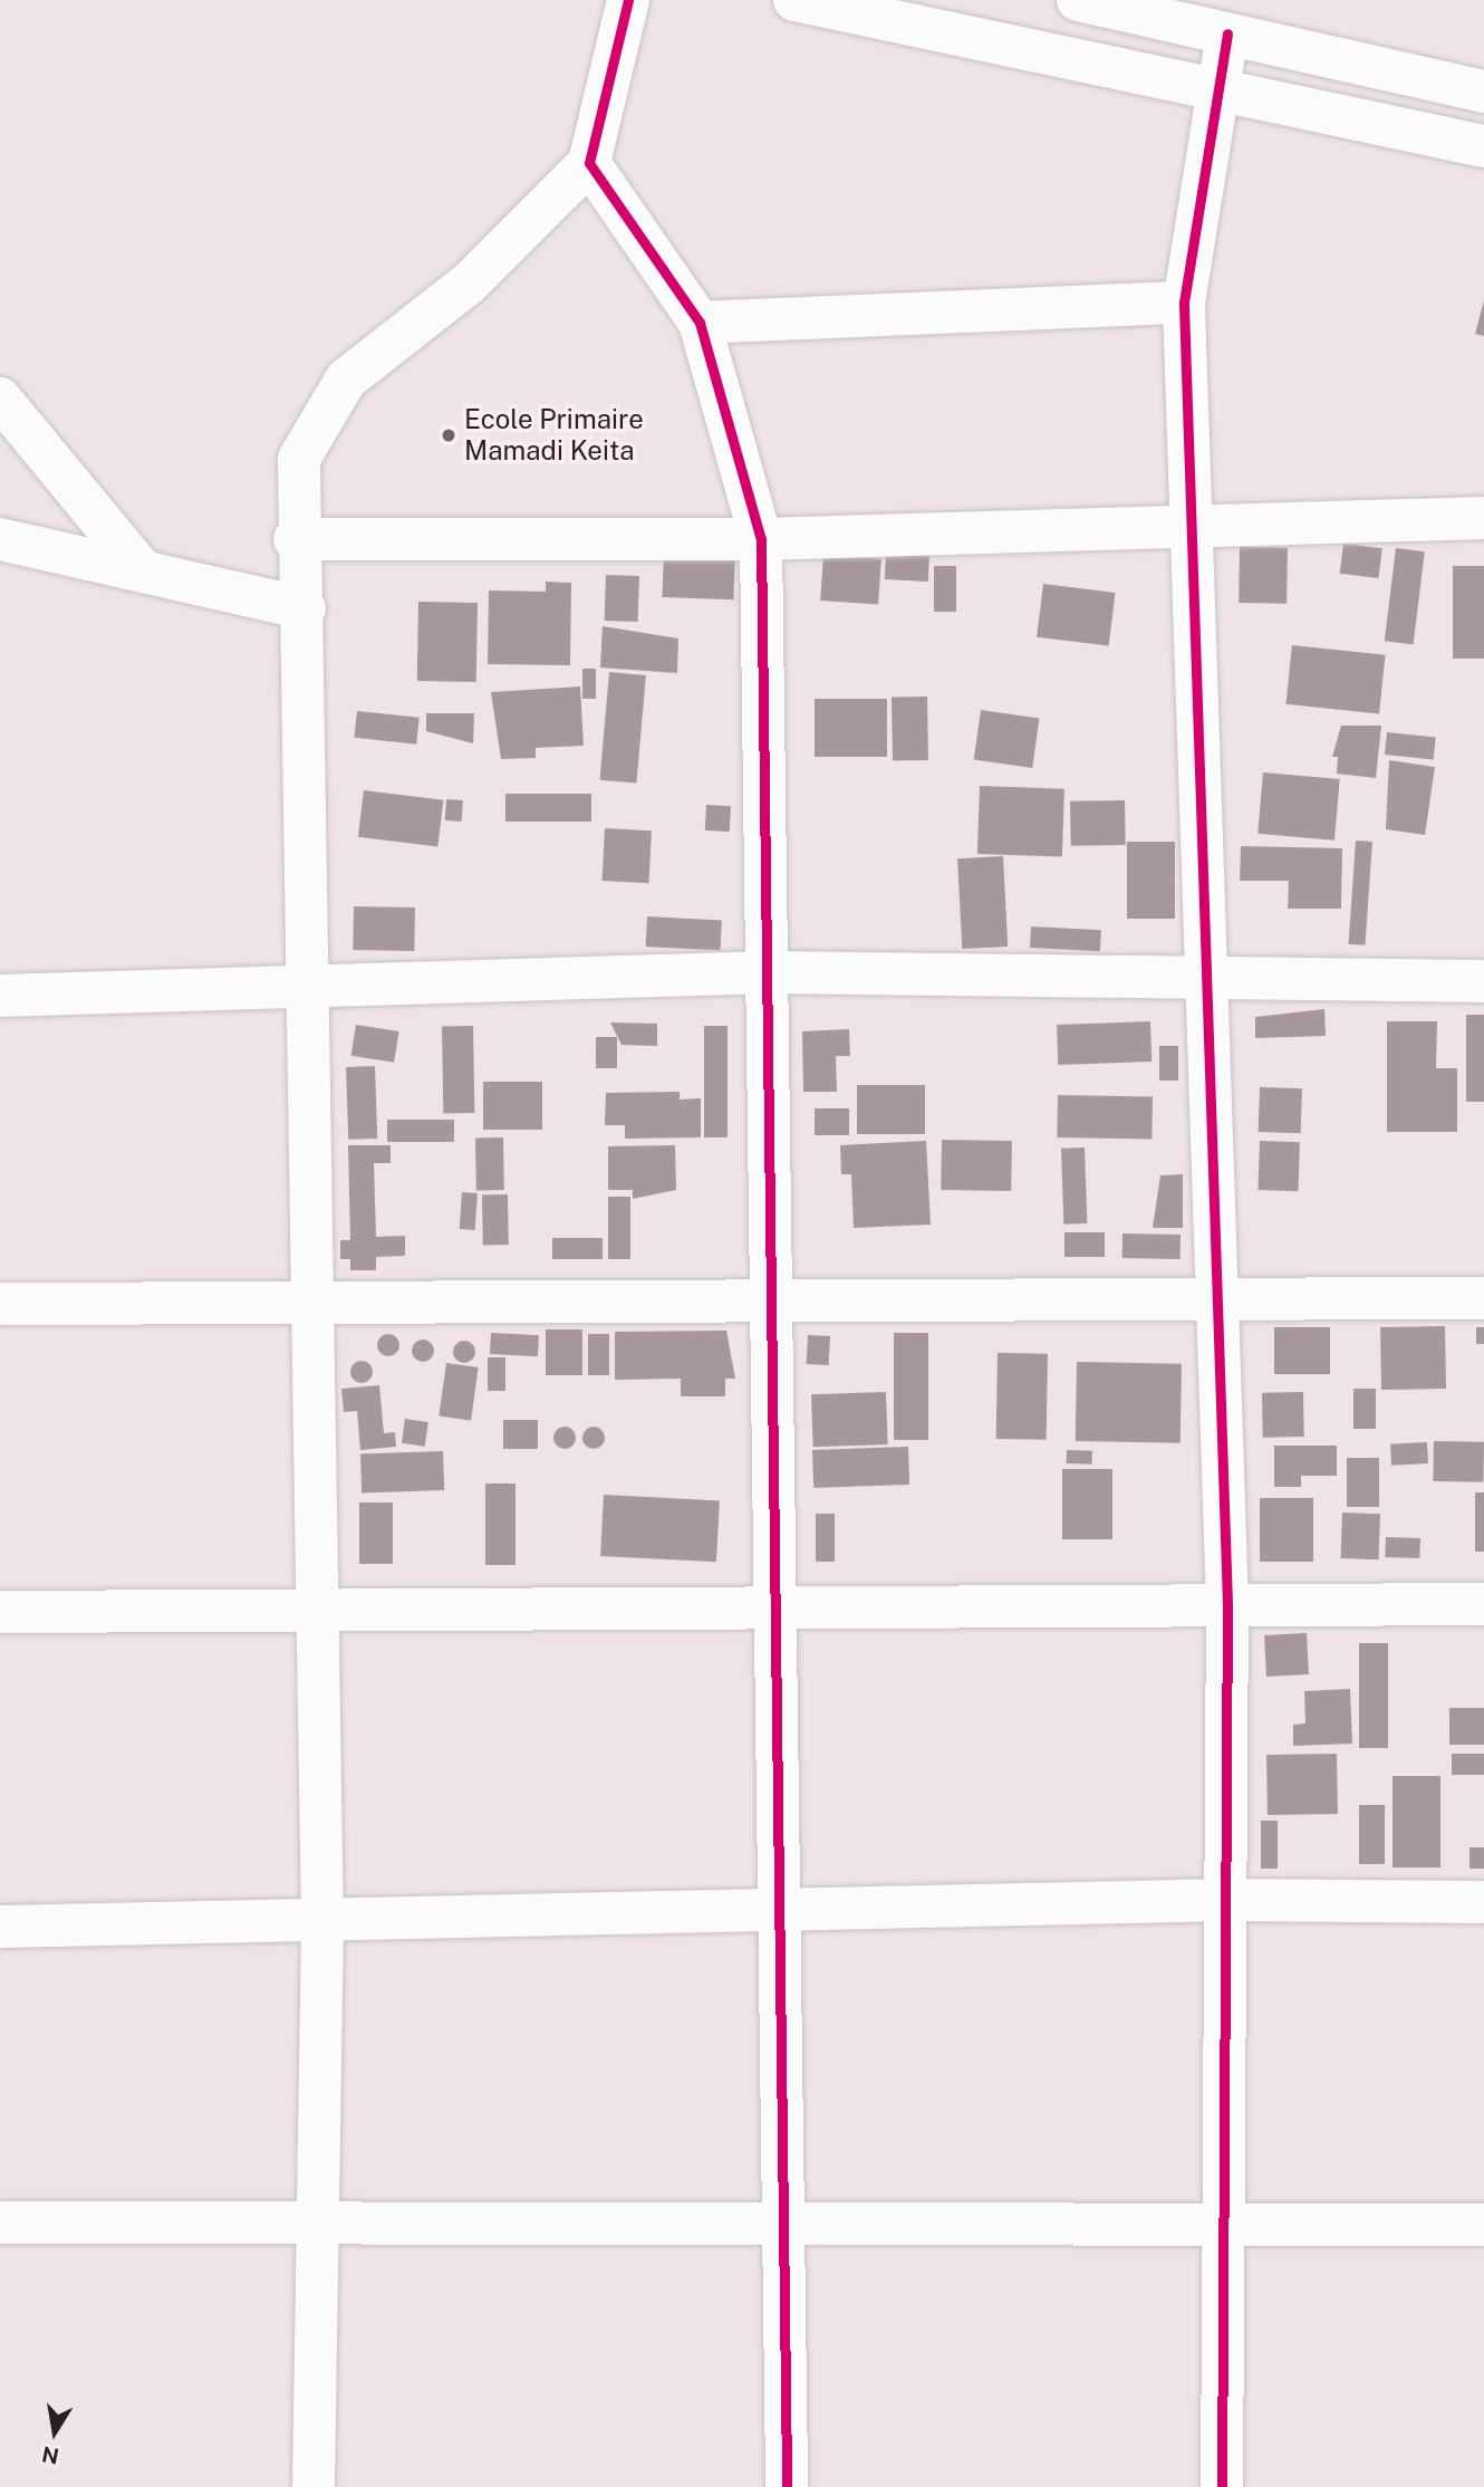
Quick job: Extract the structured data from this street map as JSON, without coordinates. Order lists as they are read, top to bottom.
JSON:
{
  "places": ["Ecole Primaire Mamadi Keita"],
  "north": "bottom"
}
